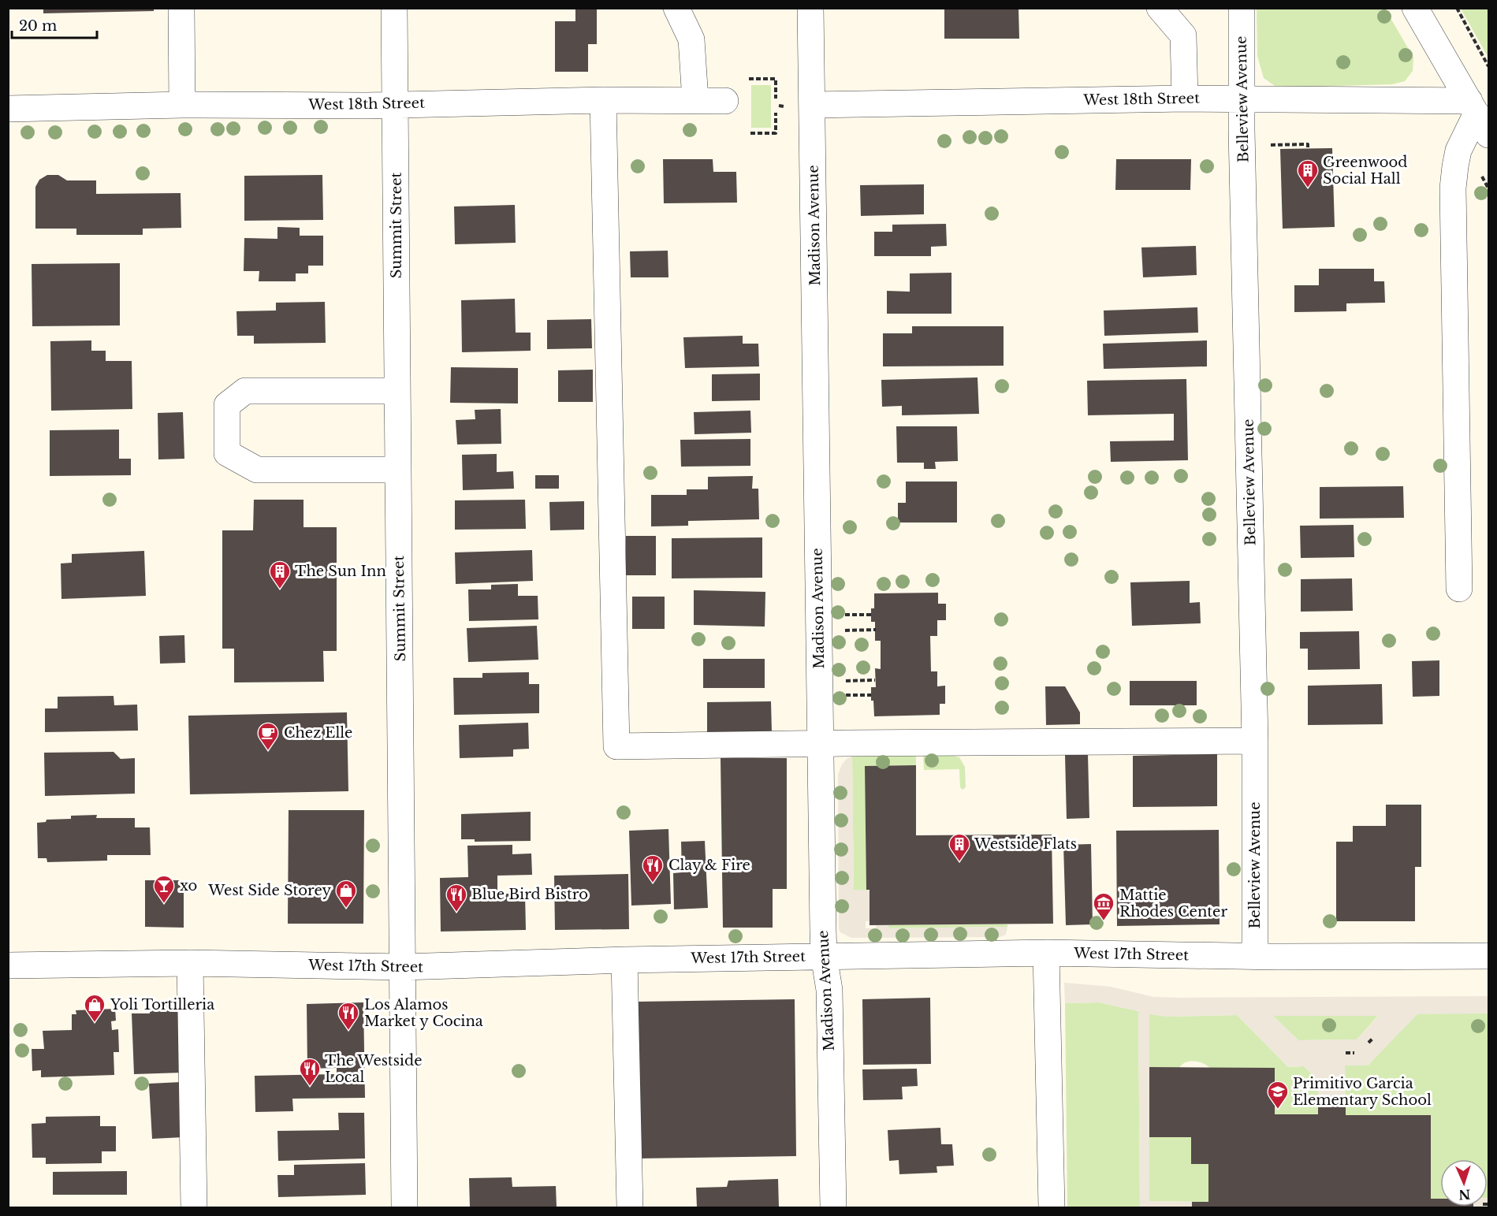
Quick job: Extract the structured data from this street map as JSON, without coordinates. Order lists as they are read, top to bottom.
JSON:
{
  "streets": {
    "street": [
      "West 18th Street",
      "Belleview Avenue",
      "Summit Street",
      "Madison Avenue",
      "West 17th Street"
    ]
  },
  "crossings": [
    ["West 18th Street", "Belleview Avenue"],
    ["West 18th Street", "Summit Street"],
    ["West 18th Street", "Madison Avenue"],
    ["Belleview Avenue", "West 17th Street"],
    ["Summit Street", "West 17th Street"],
    ["Madison Avenue", "West 17th Street"]
  ],
  "places": {
    "building": ["Greenwood Social Hall", "The Sun Inn", "Westside Flats"],
    "cafe": ["Chez Elle"],
    "restaurant": [
      "Clay & Fire",
      "Blue Bird Bistro",
      "Los Alamos Market y Cocina",
      "The Westside Local"
    ],
    "bar": ["xo"],
    "shop": ["West Side Storey", "Yoli Tortilleria"],
    "museum": ["Mattie Rhodes Center"],
    "school or university": ["Primitivo Garcia Elementary School"]
  },
  "scale_bar": "20 m",
  "north": "bottom"
}
